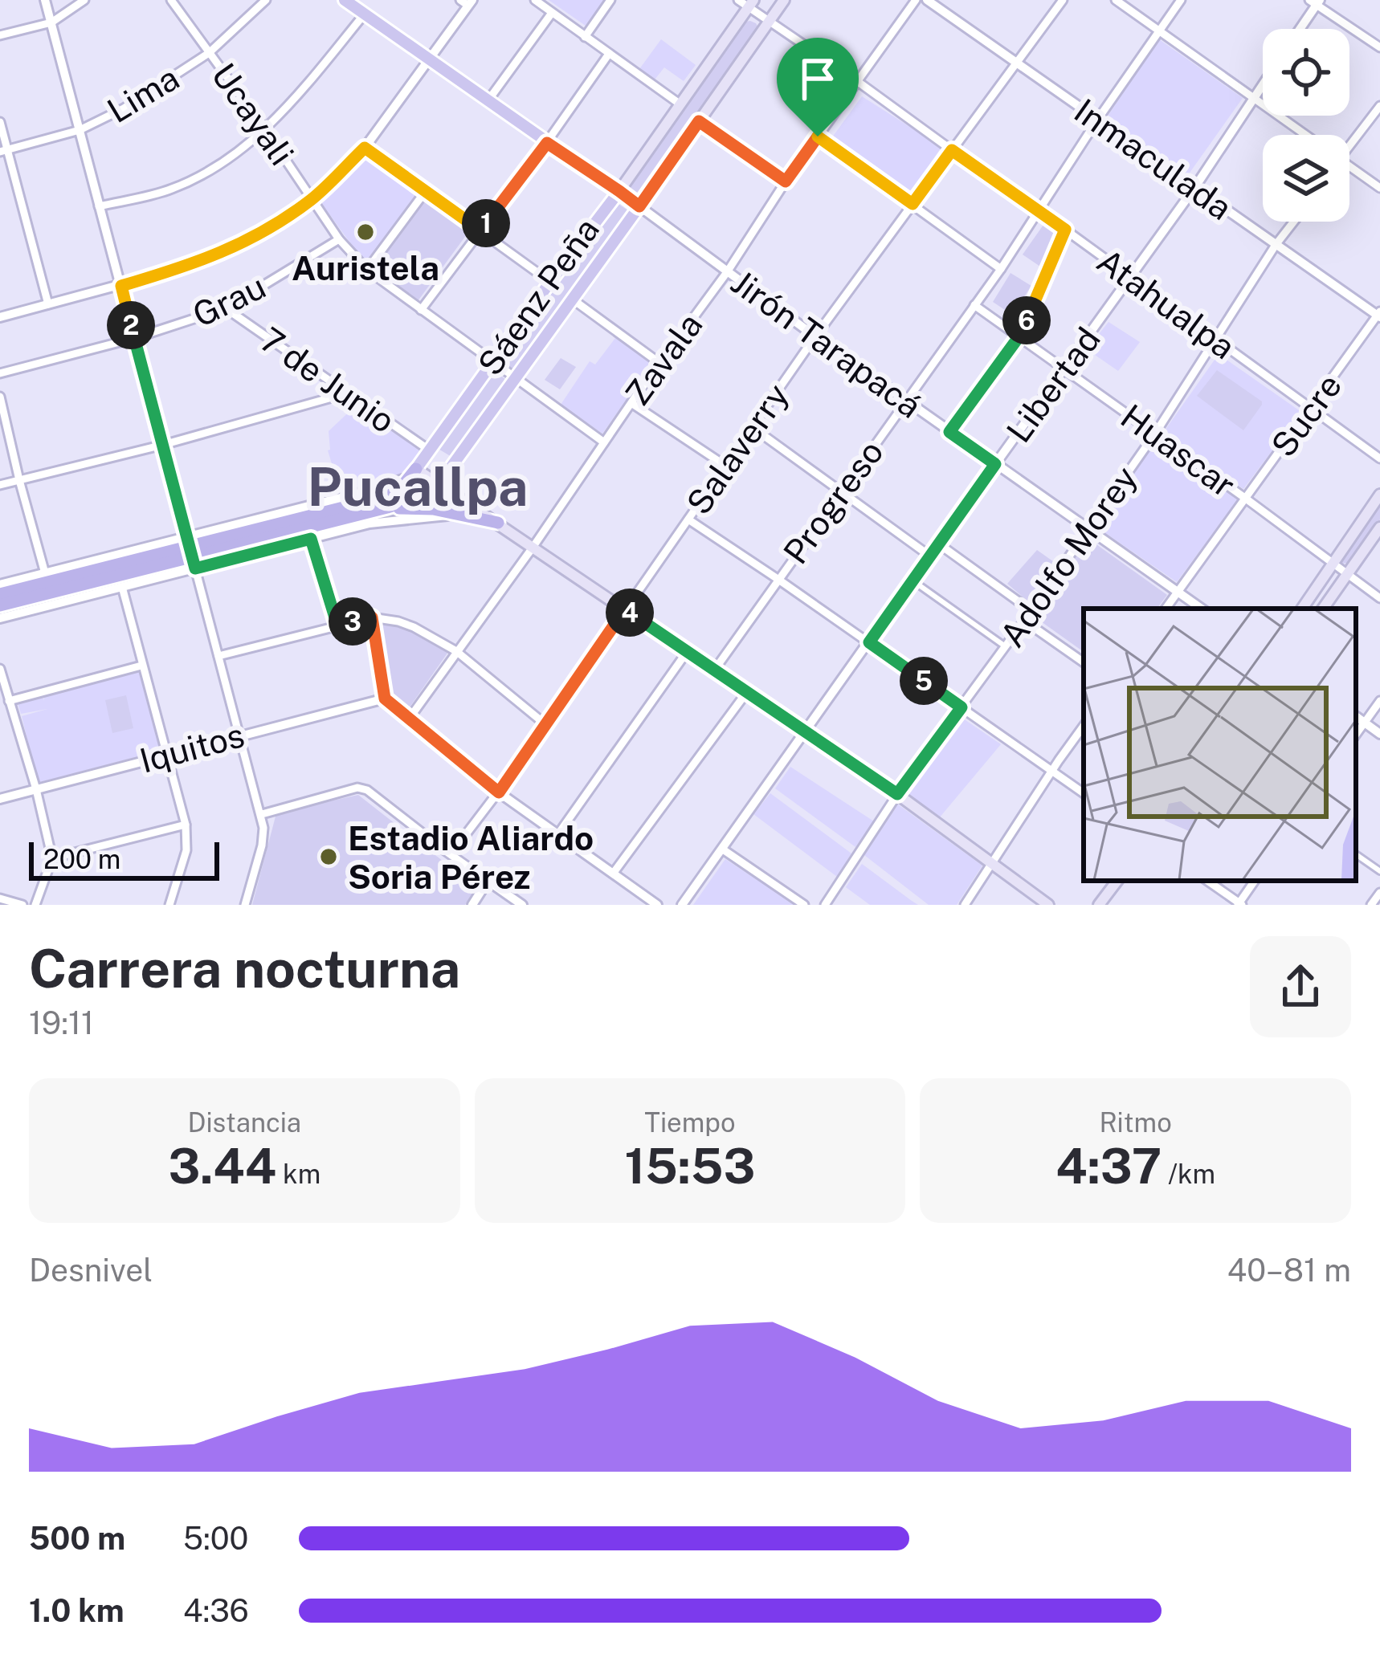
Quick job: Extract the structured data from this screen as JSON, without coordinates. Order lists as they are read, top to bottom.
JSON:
{
  "streets": {
    "highway": ["Sáenz Peña"],
    "street": [
      "Lima",
      "Ucayali",
      "Inmaculada",
      "Grau",
      "Atahualpa",
      "Jirón Tarapacá",
      "Zavala",
      "7 de Junio",
      "Libertad",
      "Sucre",
      "Salaverry",
      "Huascar",
      "Progreso",
      "Adolfo Morey",
      "Iquitos"
    ]
  },
  "crossings": [
    ["Lima", "Ucayali"],
    ["Ucayali", "Sáenz Peña"],
    ["Ucayali", "Grau"],
    ["Ucayali", "Zavala"],
    ["Inmaculada", "Libertad"],
    ["Inmaculada", "Sucre"],
    ["Inmaculada", "Salaverry"],
    ["Inmaculada", "Progreso"],
    ["Inmaculada", "Adolfo Morey"],
    ["Sáenz Peña", "Atahualpa"],
    ["Sáenz Peña", "Jirón Tarapacá"],
    ["Sáenz Peña", "7 de Junio"],
    ["Grau", "7 de Junio"],
    ["Atahualpa", "Zavala"],
    ["Atahualpa", "Libertad"],
    ["Atahualpa", "Sucre"],
    ["Atahualpa", "Salaverry"],
    ["Atahualpa", "Progreso"],
    ["Atahualpa", "Adolfo Morey"],
    ["Jirón Tarapacá", "Zavala"],
    ["Jirón Tarapacá", "Libertad"],
    ["Jirón Tarapacá", "Sucre"],
    ["Jirón Tarapacá", "Salaverry"],
    ["Jirón Tarapacá", "Progreso"],
    ["Jirón Tarapacá", "Adolfo Morey"],
    ["Libertad", "Huascar"],
    ["Sucre", "Huascar"],
    ["Huascar", "Progreso"],
    ["Huascar", "Adolfo Morey"]
  ],
  "districts": ["Pucallpa"],
  "places": ["Auristela", "Estadio Aliardo Soria Pérez"],
  "scale_bar": "200 m",
  "page": {
    "pins": [
      "1",
      "6",
      "2",
      "4",
      "3",
      "5"
    ],
    "scale": "200 m",
    "heading": ["Carrera nocturna", "19:11"],
    "stats": [
      ["Distancia", "3.44 km"],
      ["Tiempo", "15:53"],
      ["Ritmo", "4:37 /km"]
    ],
    "chart": ["Desnivel", "40–81 m"],
    "list": [
      {
        "name": "500 m",
        "note": "5:00"
      },
      {
        "name": "1.0 km",
        "note": "4:36"
      }
    ]
  }
}
